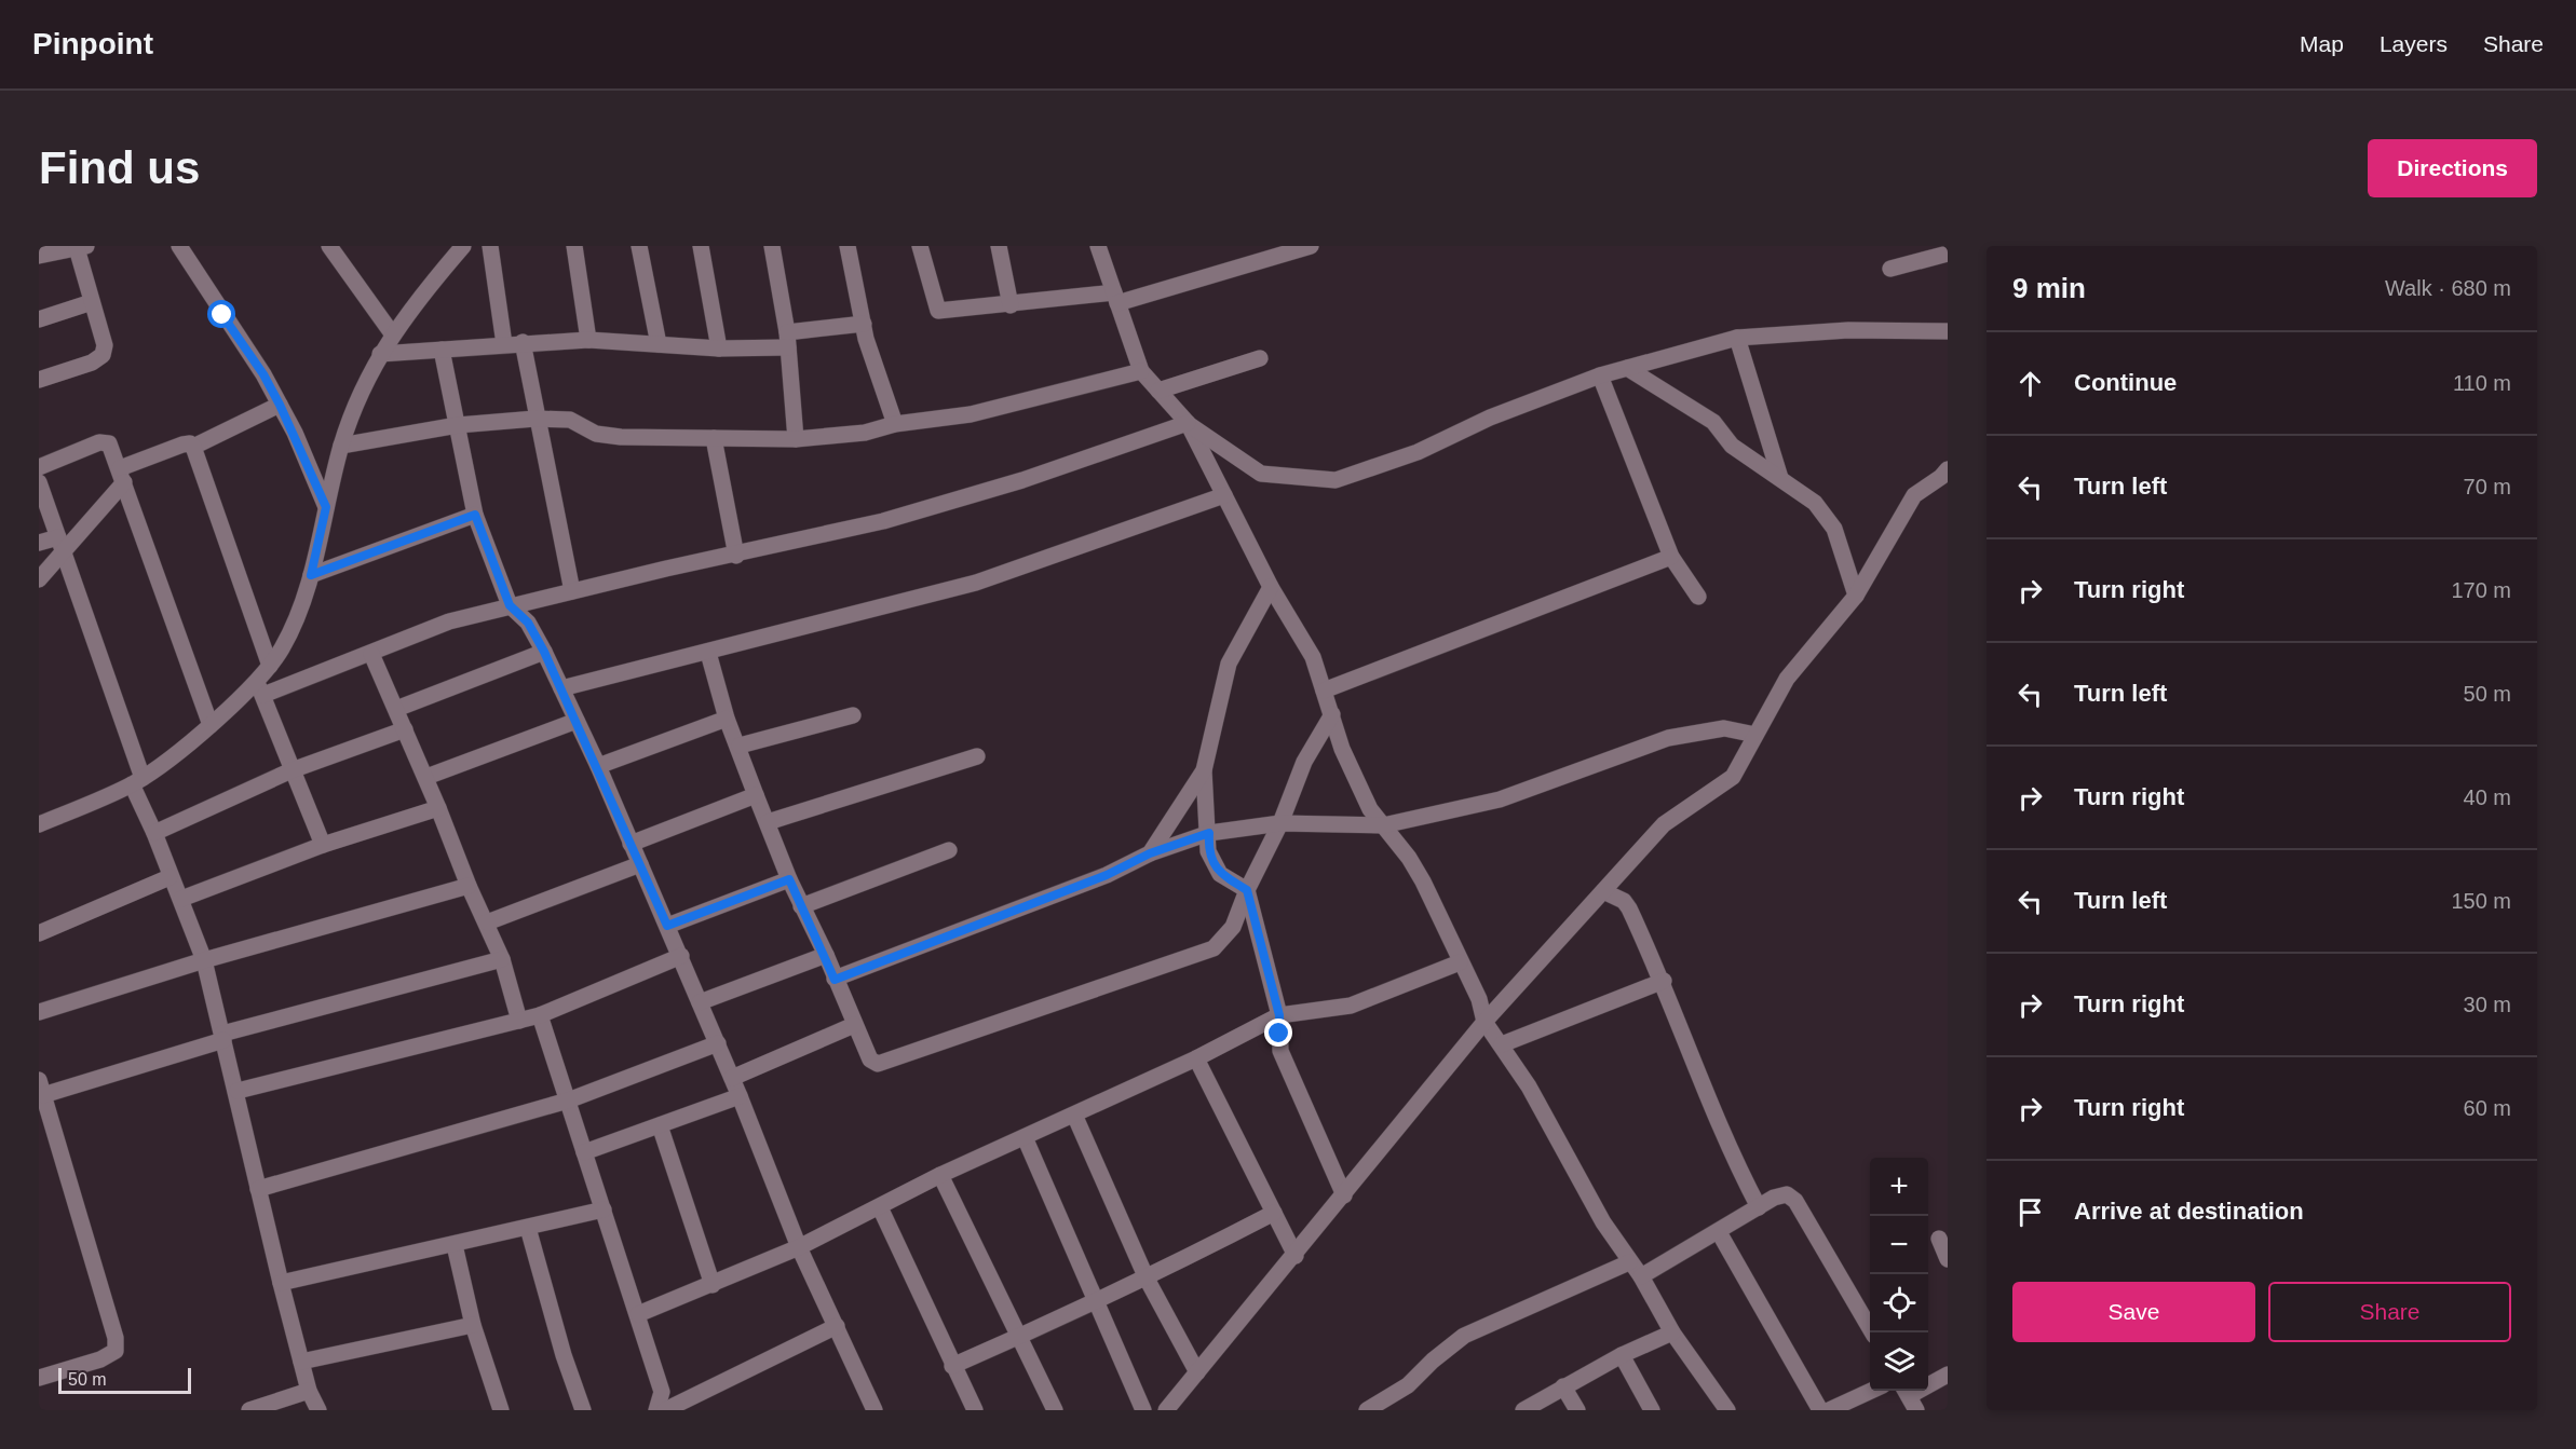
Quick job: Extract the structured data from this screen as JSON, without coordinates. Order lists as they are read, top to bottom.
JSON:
{
  "scale_bar": "50 m",
  "page": {
    "header": "Pinpoint",
    "nav": ["Map", "Layers", "Share"],
    "buttons": [
      "Directions",
      ["Save", "Share"]
    ],
    "title": "Find us",
    "heading": ["9 min", "Walk · 680 m"],
    "list": [
      ["Continue", "110 m"],
      ["Turn left", "70 m"],
      ["Turn right", "170 m"],
      ["Turn left", "50 m"],
      ["Turn right", "40 m"],
      ["Turn left", "150 m"],
      ["Turn right", "30 m"],
      ["Turn right", "60 m"],
      "Arrive at destination"
    ],
    "map_buttons": ["+", "−"],
    "scale": "50 m"
  }
}
